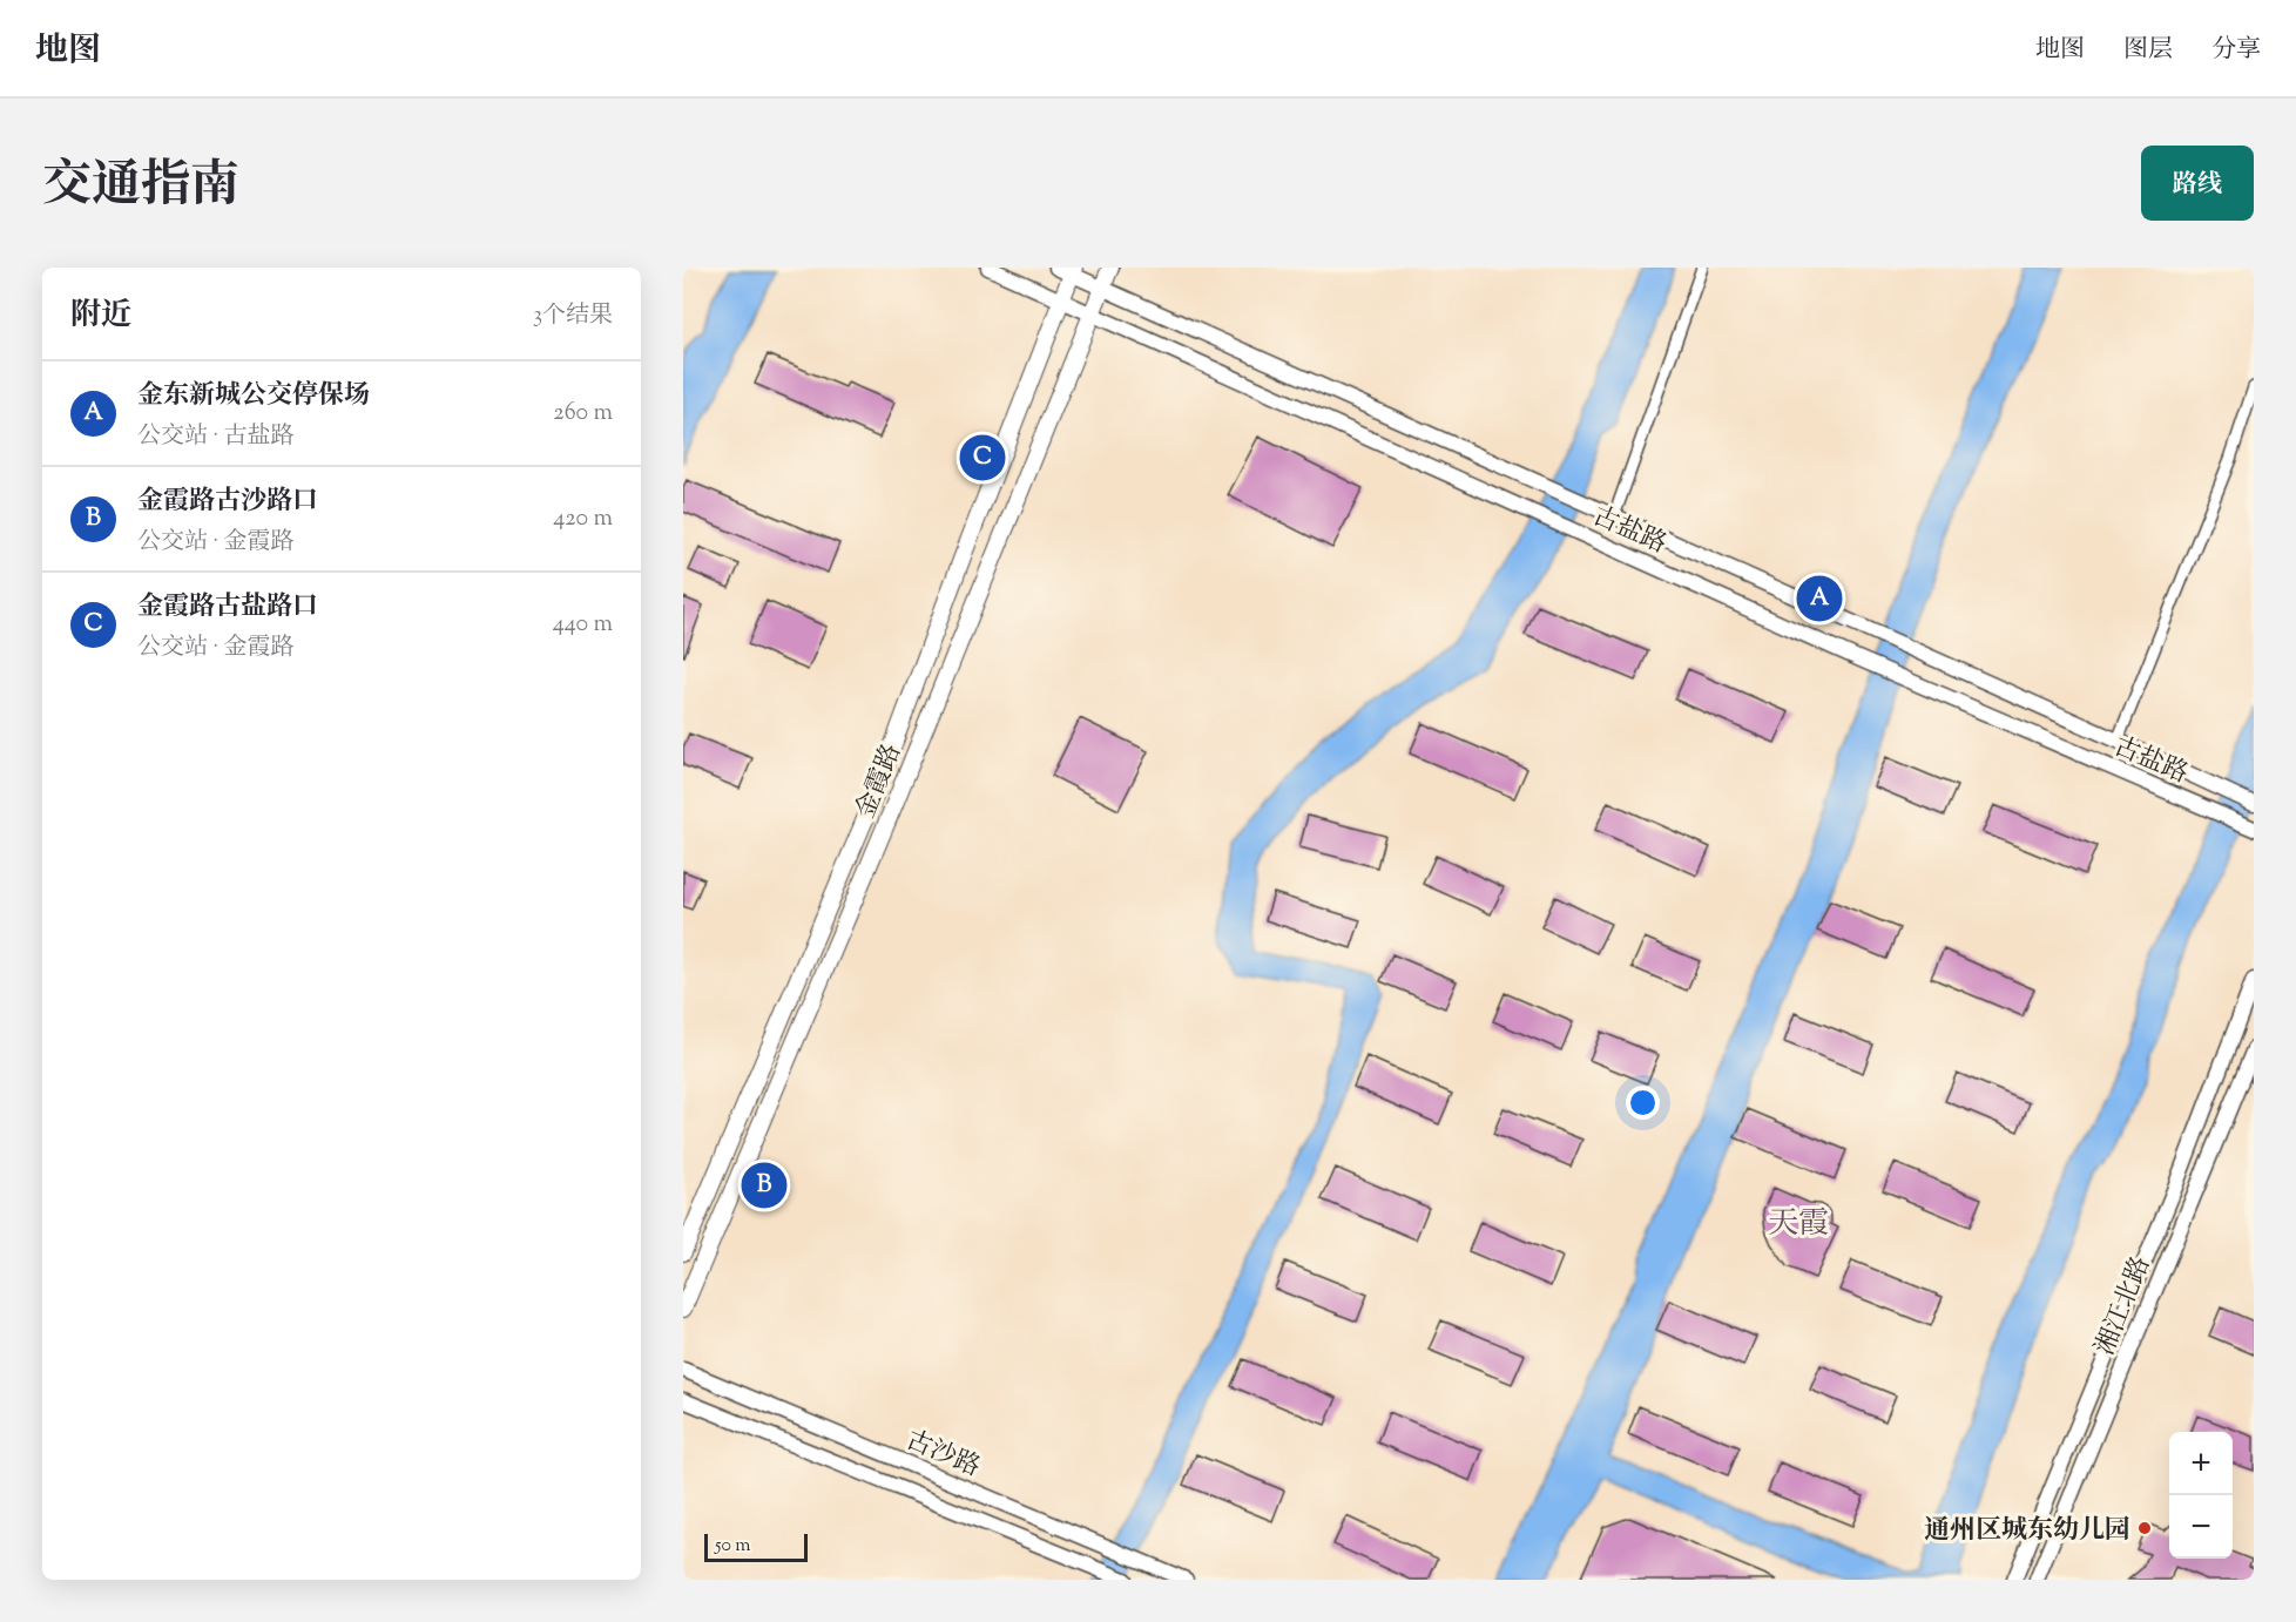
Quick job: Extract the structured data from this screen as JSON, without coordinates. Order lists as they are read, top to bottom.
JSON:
{
  "streets": {
    "main road": ["金霞路"],
    "street": ["古盐路", "湘江北路", "古沙路"]
  },
  "crossings": [
    ["古盐路", "金霞路"]
  ],
  "districts": ["天霞"],
  "places": ["通州区城东幼儿园"],
  "scale_bar": "50 m",
  "page": {
    "header": "地图",
    "nav": ["地图", "图层", "分享"],
    "title": "交通指南",
    "buttons": "路线",
    "heading": ["附近", "3个结果"],
    "list": [
      {
        "mark": "A",
        "name": "金东新城公交停保场",
        "note": "公交站 · 古盐路",
        "value": "260 m"
      },
      {
        "mark": "B",
        "name": "金霞路古沙路口",
        "note": "公交站 · 金霞路",
        "value": "420 m"
      },
      {
        "mark": "C",
        "name": "金霞路古盐路口",
        "note": "公交站 · 金霞路",
        "value": "440 m"
      }
    ],
    "pins": ["C", "A", "B"],
    "map_buttons": ["+", "−"],
    "scale": "50 m"
  }
}
